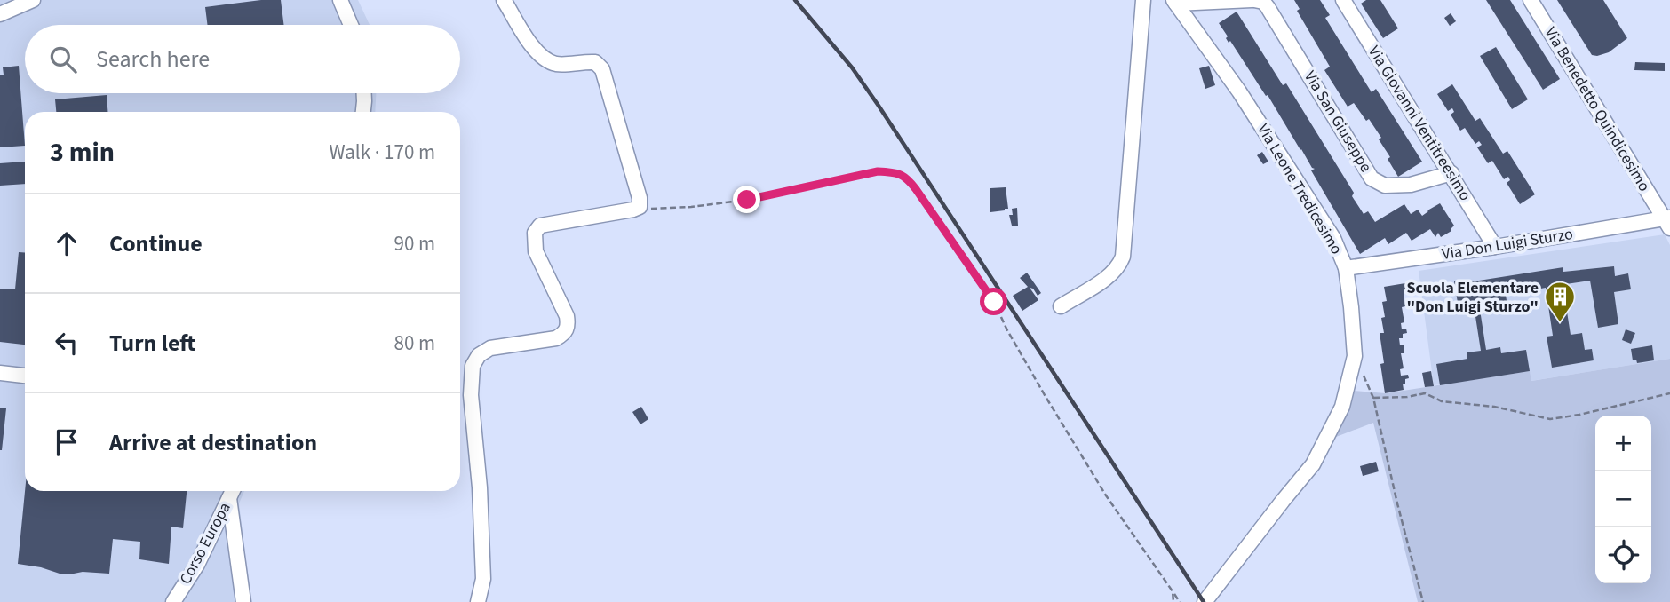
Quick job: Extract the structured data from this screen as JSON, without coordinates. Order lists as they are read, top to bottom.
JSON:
{
  "streets": {
    "street": [
      "Via Benedetto Quindicesimo",
      "Via San Giuseppe",
      "Via Giovanni Ventitreesimo",
      "Via Leone Tredicesimo",
      "Via Don Luigi Sturzo",
      "Corso Europa"
    ]
  },
  "crossings": [
    ["Via Benedetto Quindicesimo", "Via Don Luigi Sturzo"],
    ["Via San Giuseppe", "Via Giovanni Ventitreesimo"],
    ["Via San Giuseppe", "Via Leone Tredicesimo"],
    ["Via Giovanni Ventitreesimo", "Via Don Luigi Sturzo"],
    ["Via Leone Tredicesimo", "Via Don Luigi Sturzo"]
  ],
  "places": {
    "building": ["Scuola Elementare \"Don Luigi Sturzo\""]
  },
  "page": {
    "search": "Search here",
    "heading": ["3 min", "Walk · 170 m"],
    "list": [
      ["Continue", "90 m"],
      ["Turn left", "80 m"],
      "Arrive at destination"
    ],
    "map_buttons": ["+", "−"]
  }
}
